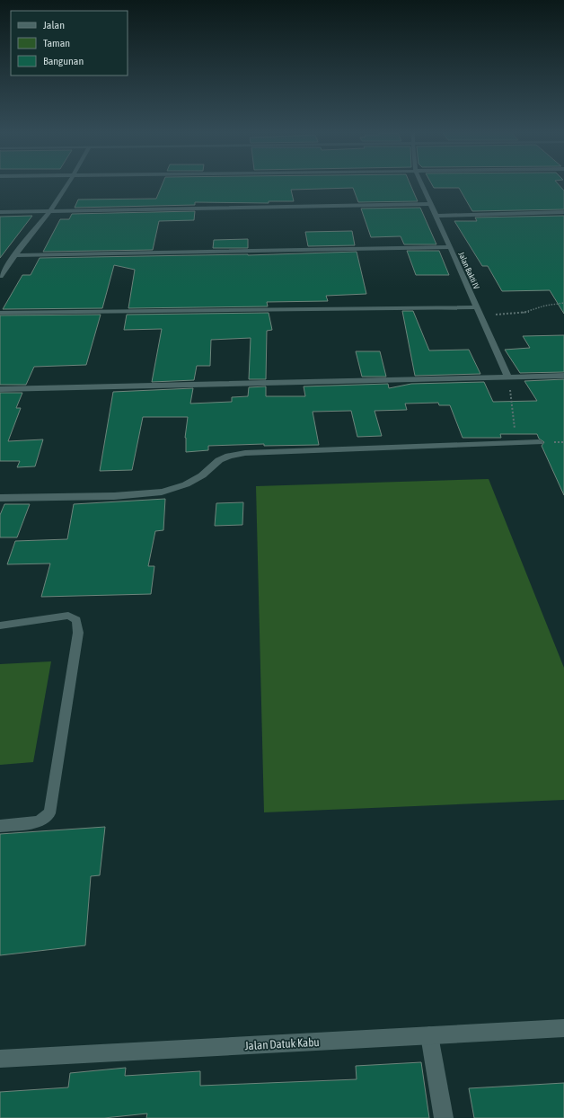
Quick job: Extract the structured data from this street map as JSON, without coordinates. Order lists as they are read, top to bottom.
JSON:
{
  "streets": {
    "street": ["Jalan Bakti IV", "Jalan Datuk Kabu"]
  },
  "legend": ["Jalan", "Taman", "Bangunan"]
}
